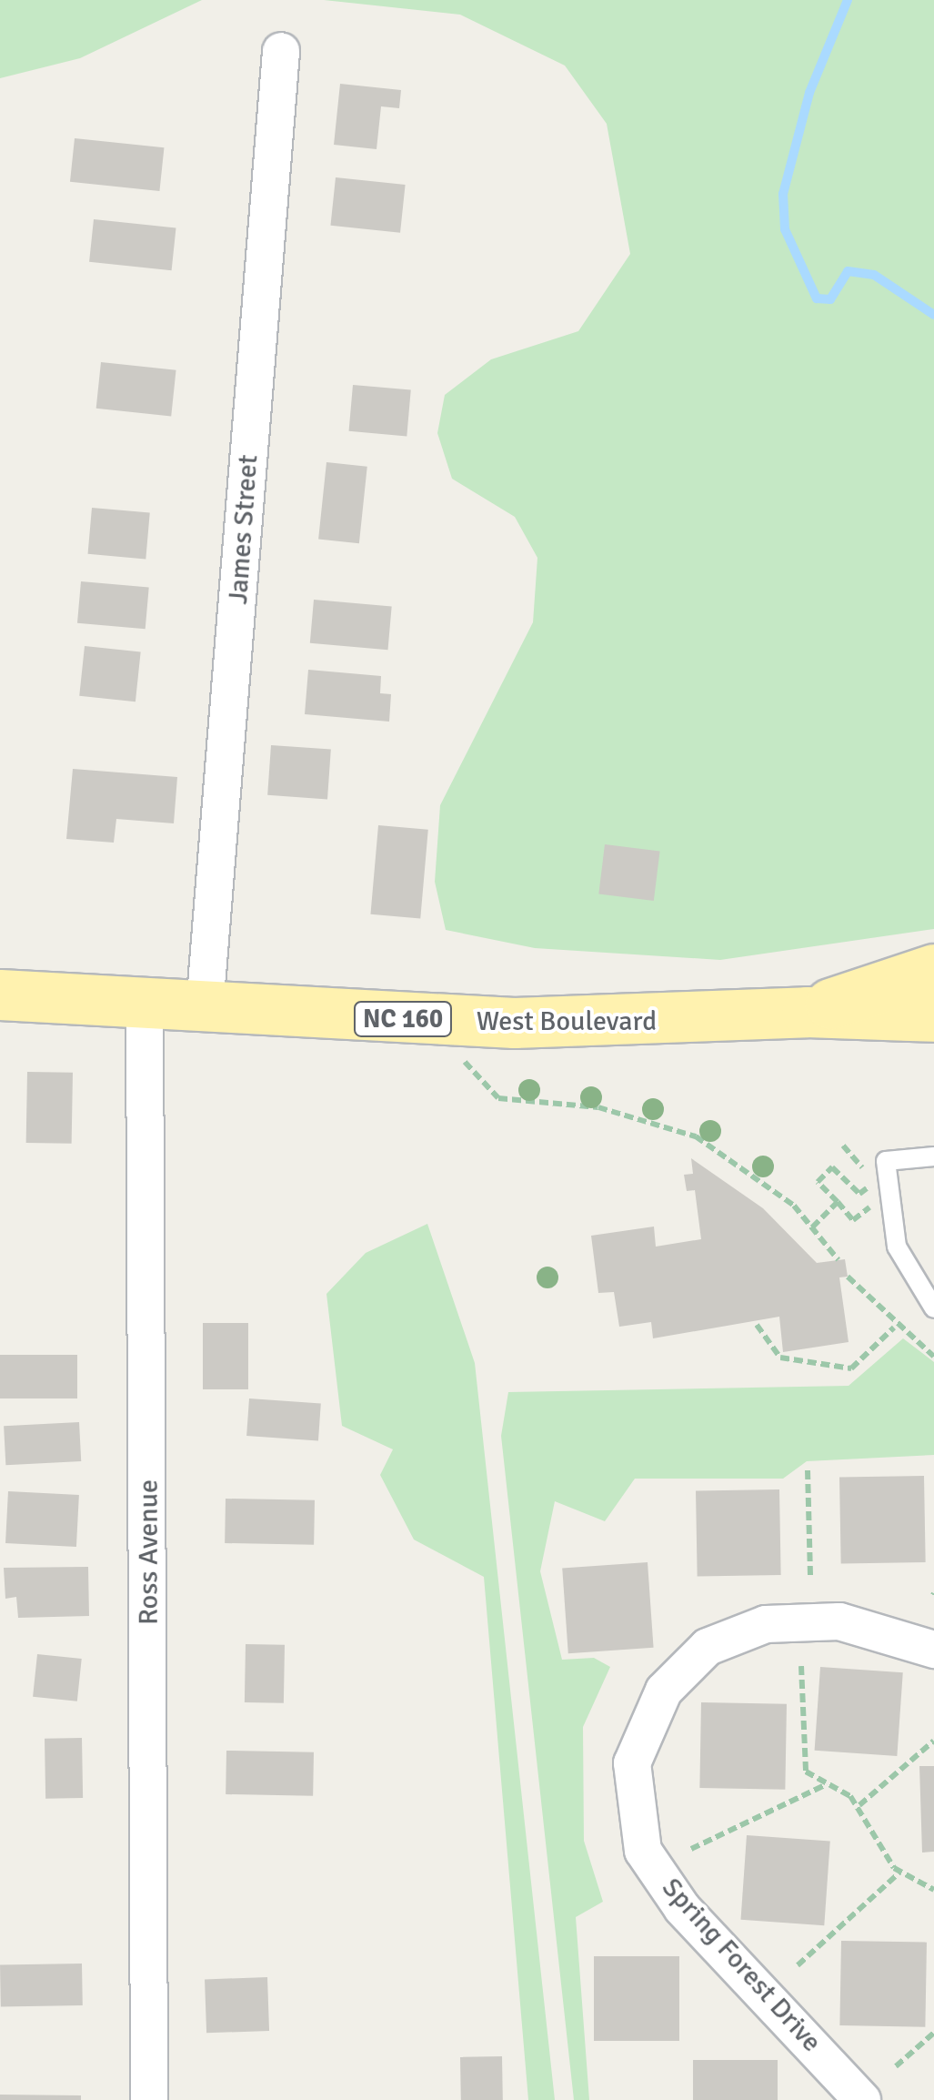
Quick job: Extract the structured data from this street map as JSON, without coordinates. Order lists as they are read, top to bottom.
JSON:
{
  "streets": {
    "main road": ["NC 160", "West Boulevard"],
    "street": ["James Street", "Ross Avenue", "Spring Forest Drive"]
  },
  "crossings": [
    ["James Street", "West Boulevard"],
    ["West Boulevard", "Ross Avenue"]
  ]
}
